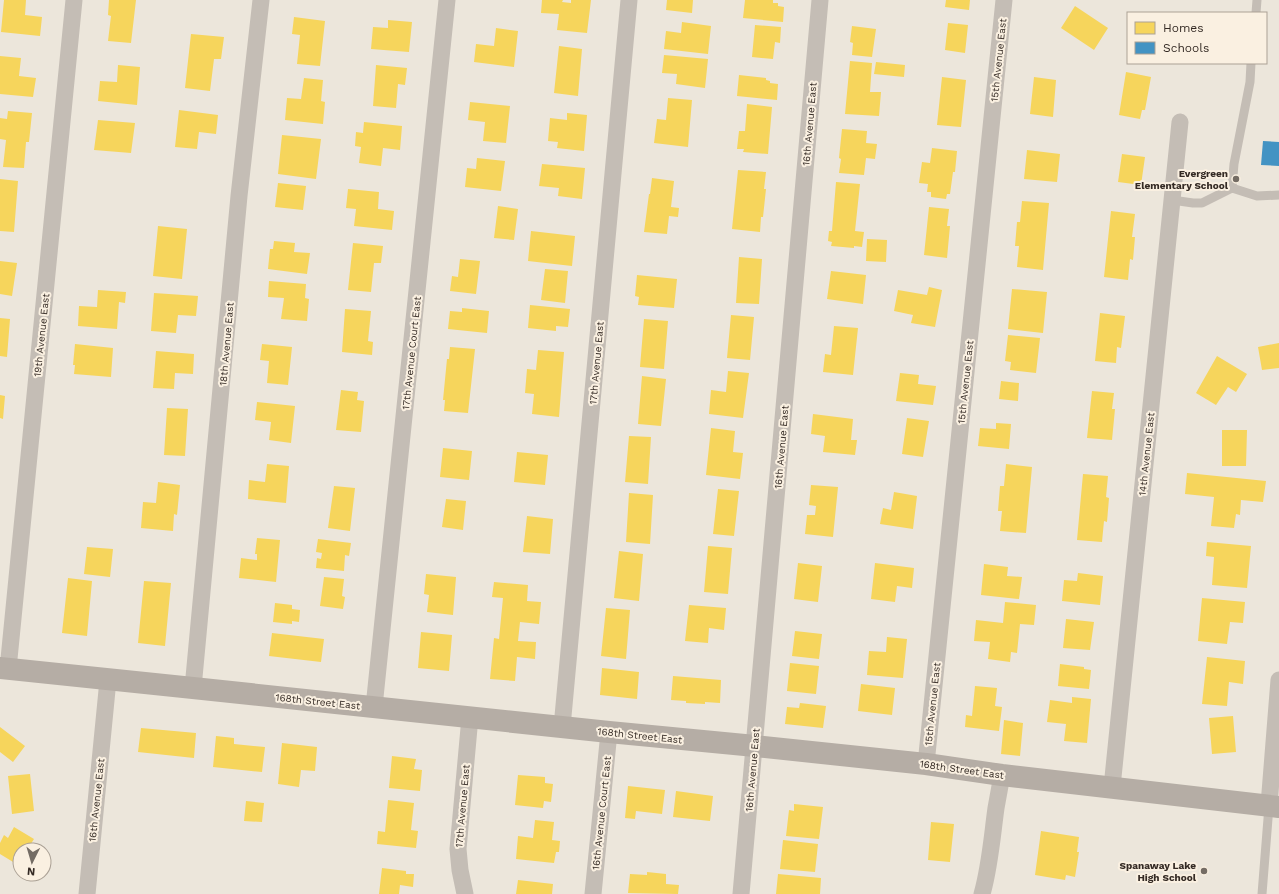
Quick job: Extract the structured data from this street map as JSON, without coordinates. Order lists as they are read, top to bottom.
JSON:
{
  "streets": {
    "street": [
      "15th Avenue East",
      "16th Avenue East",
      "19th Avenue East",
      "18th Avenue East",
      "17th Avenue Court East",
      "17th Avenue East",
      "14th Avenue East",
      "168th Street East",
      "16th Avenue Court East"
    ]
  },
  "crossings": [
    ["15th Avenue East", "168th Street East"],
    ["16th Avenue East", "168th Street East"],
    ["19th Avenue East", "168th Street East"],
    ["18th Avenue East", "168th Street East"],
    ["17th Avenue Court East", "168th Street East"],
    ["17th Avenue East", "168th Street East"],
    ["14th Avenue East", "168th Street East"],
    ["168th Street East", "16th Avenue Court East"]
  ],
  "places": ["Evergreen Elementary School", "Spanaway Lake High School"],
  "legend": ["Homes", "Schools"],
  "north": "bottom"
}
